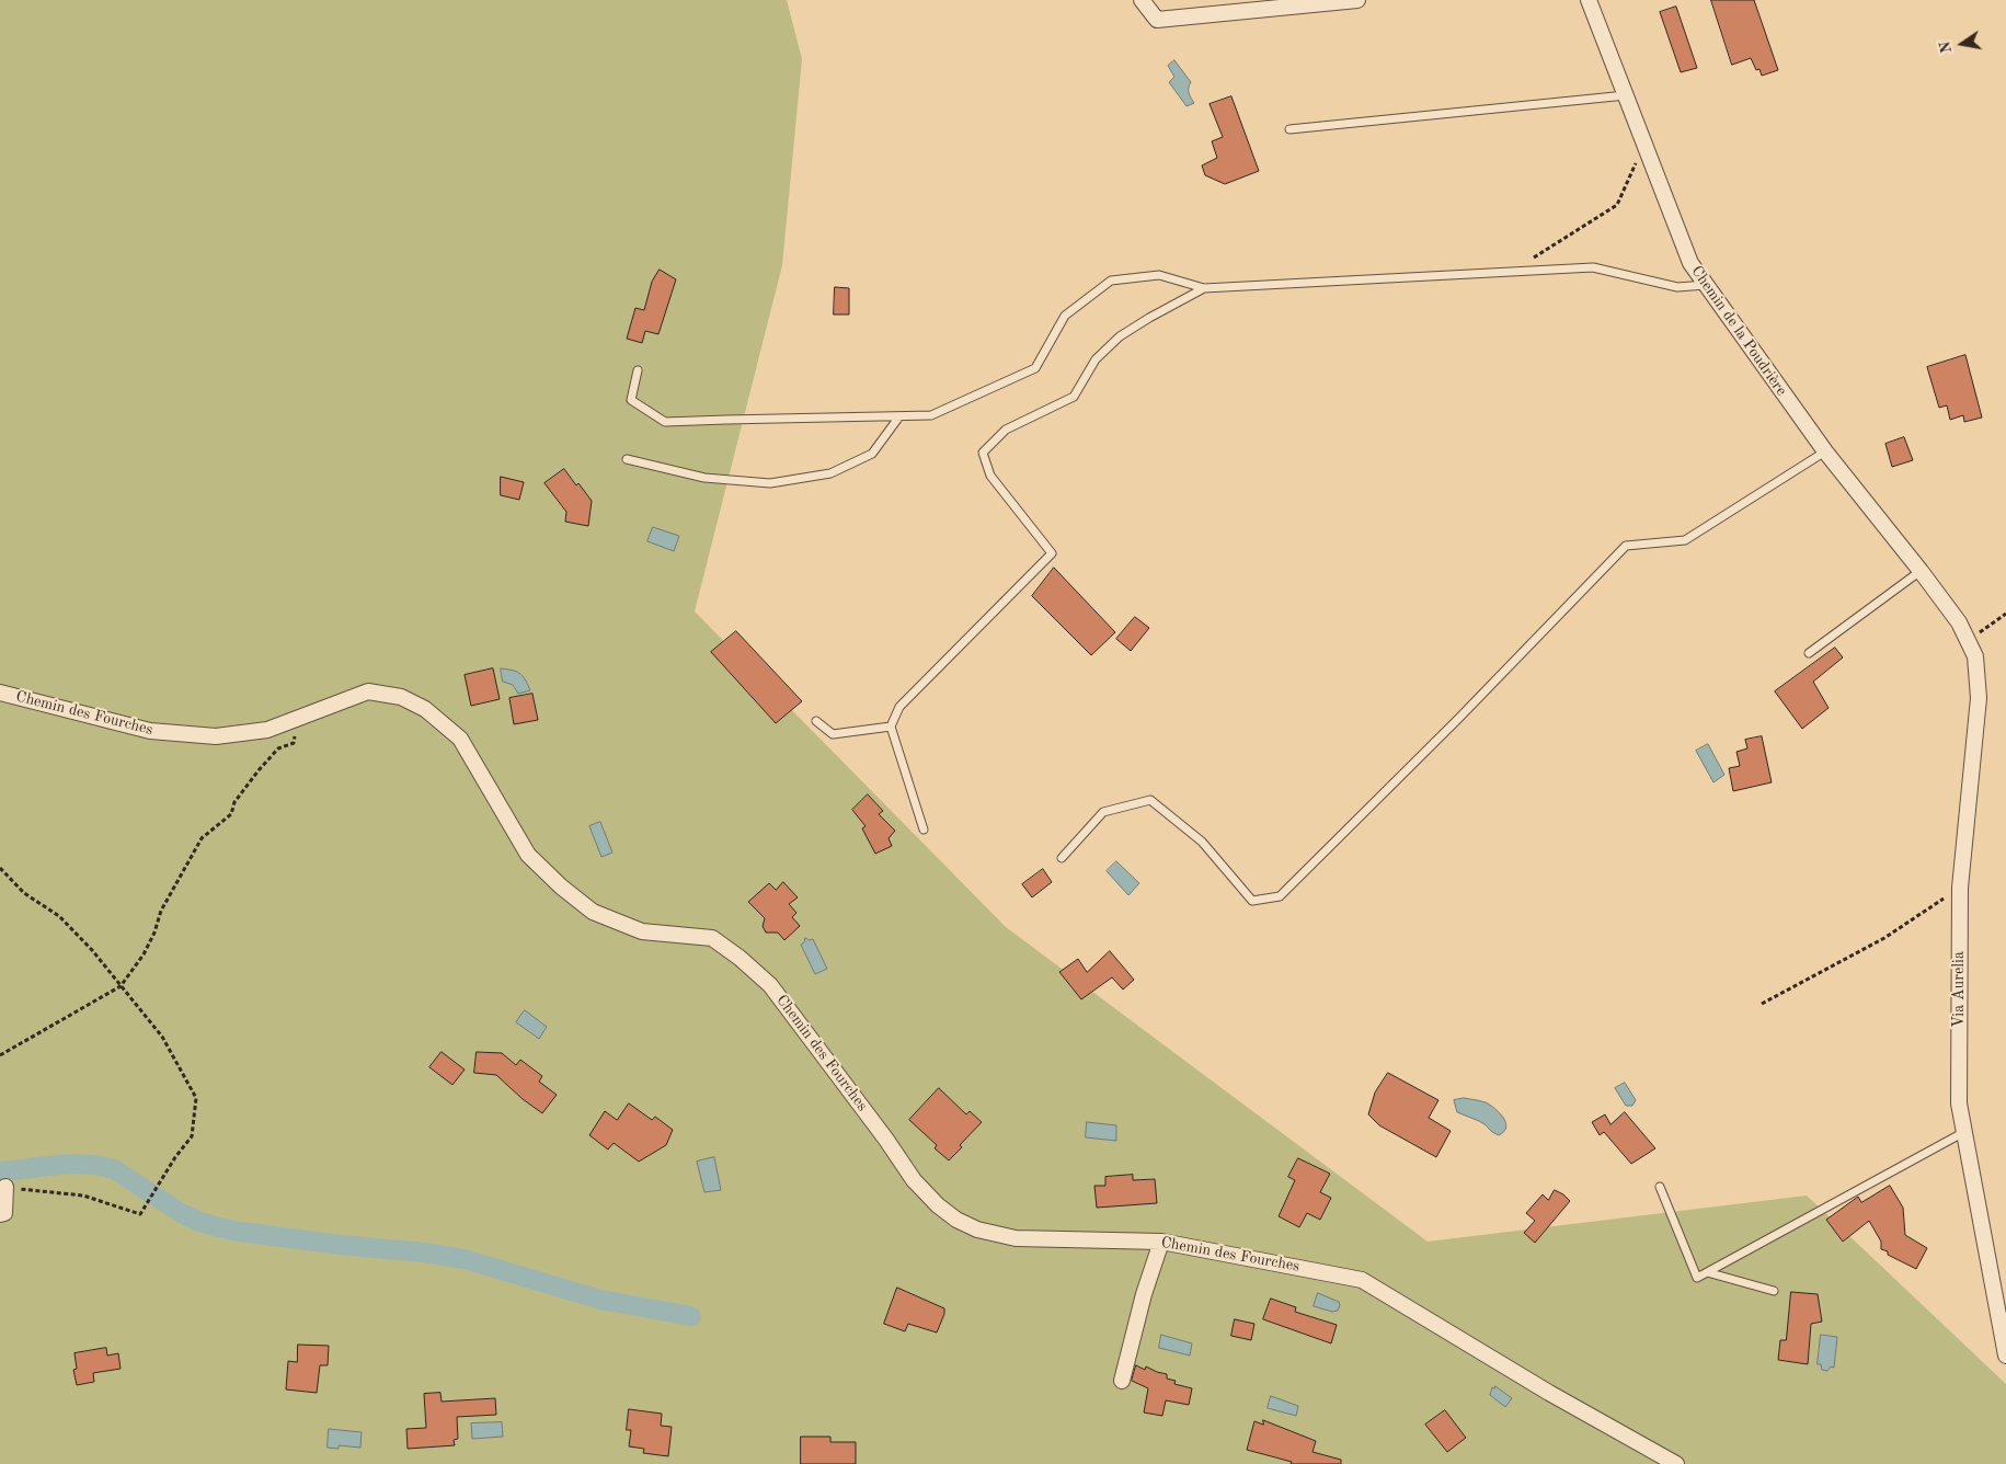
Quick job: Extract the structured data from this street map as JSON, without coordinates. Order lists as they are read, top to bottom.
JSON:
{
  "streets": {
    "street": ["Chemin de la Poudrière", "Chemin des Fourches", "Via Aurelia"]
  },
  "crossings": [
    ["Chemin de la Poudrière", "Via Aurelia"]
  ],
  "north": "left"
}
